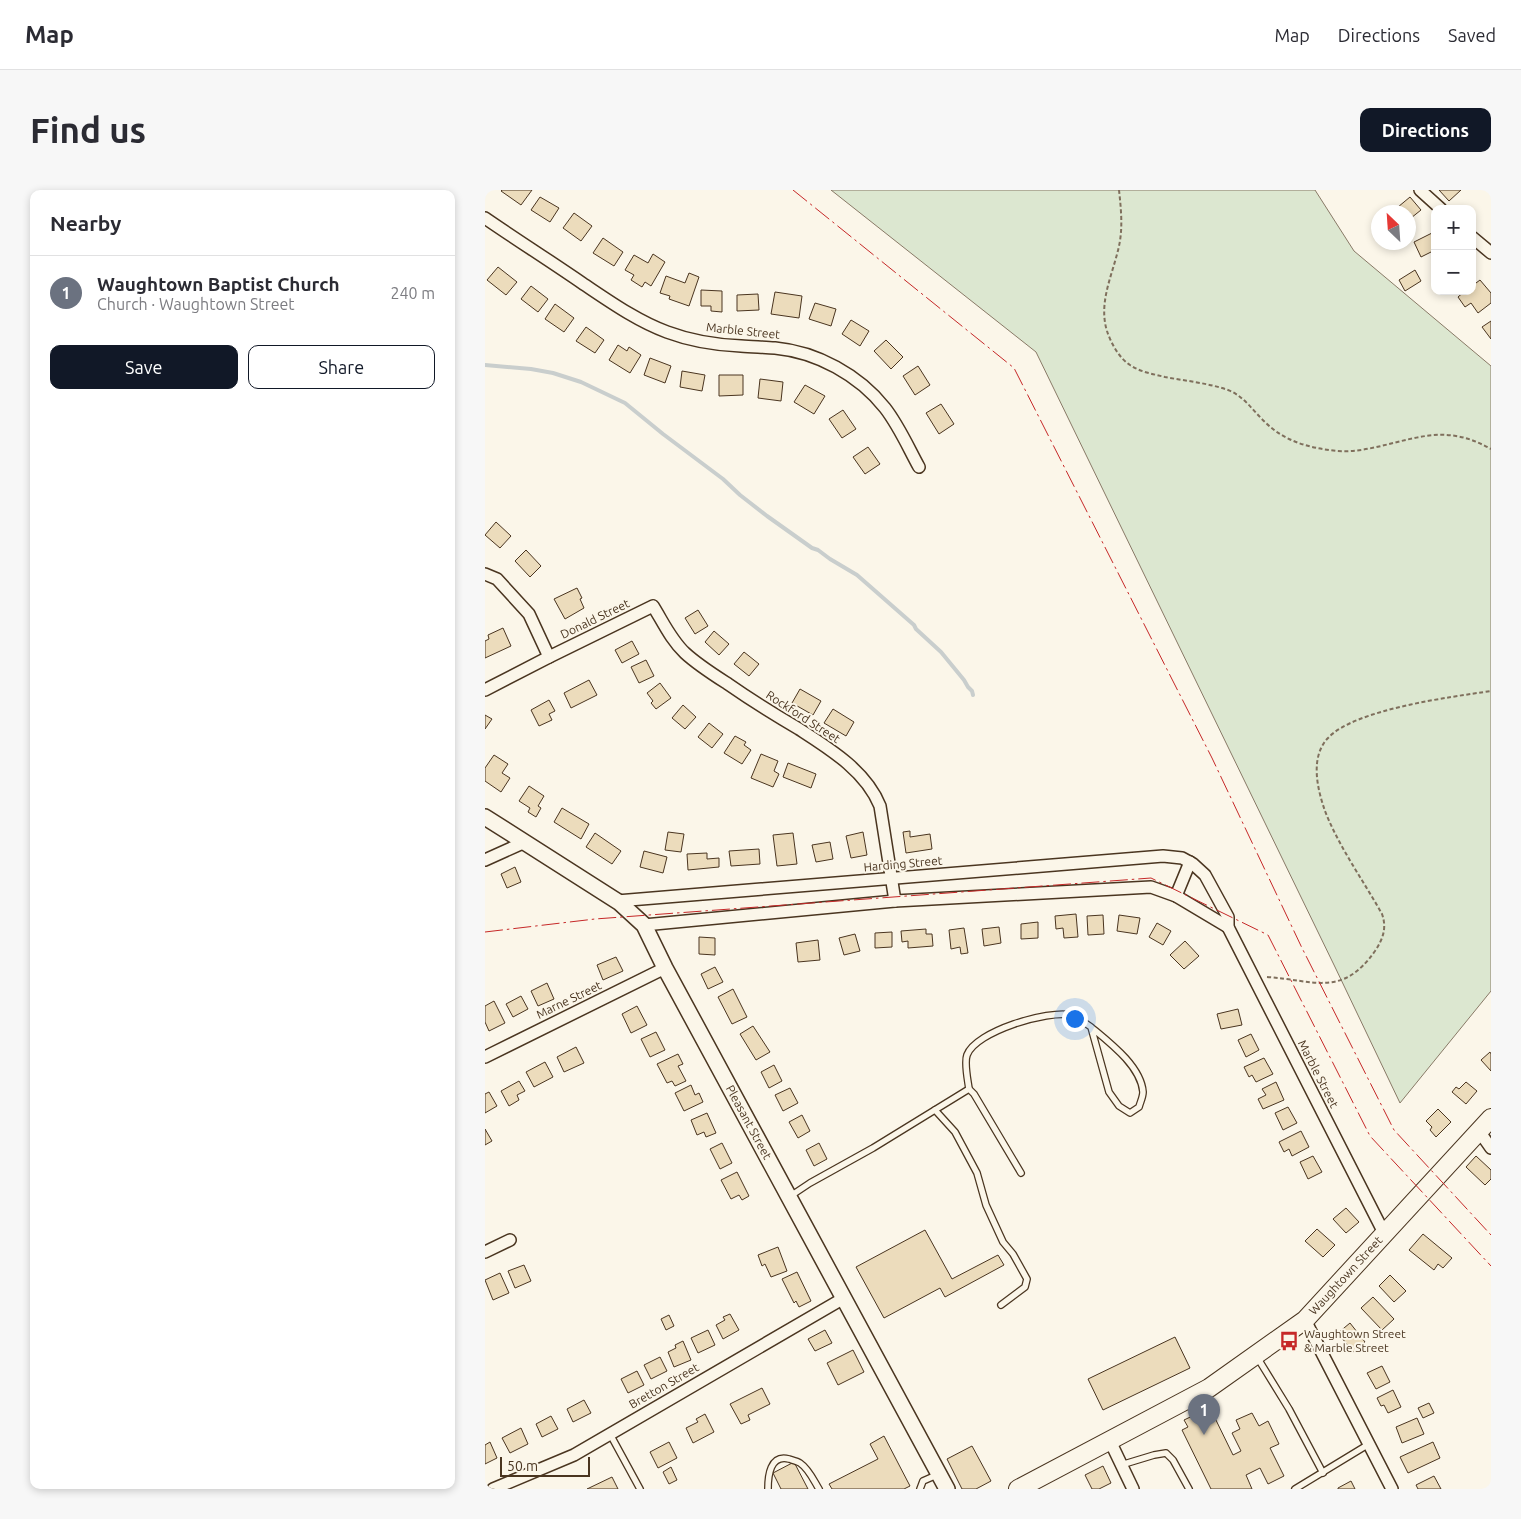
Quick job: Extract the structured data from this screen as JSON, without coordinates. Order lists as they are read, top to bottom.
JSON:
{
  "streets": {
    "main road": ["Waughtown Street"],
    "street": [
      "Marble Street",
      "Donald Street",
      "Rockford Street",
      "Harding Street",
      "Marne Street",
      "Pleasant Street",
      "Bretton Street"
    ]
  },
  "crossings": [
    ["Marble Street", "Harding Street"],
    ["Marble Street", "Waughtown Street"],
    ["Donald Street", "Rockford Street"],
    ["Rockford Street", "Harding Street"],
    ["Harding Street", "Pleasant Street"],
    ["Marne Street", "Pleasant Street"],
    ["Pleasant Street", "Bretton Street"]
  ],
  "places": {
    "bus stop": ["Waughtown Street & Marble Street"]
  },
  "scale_bar": "50 m",
  "north": "top left",
  "page": {
    "header": "Map",
    "nav": ["Map", "Directions", "Saved"],
    "buttons": [
      "Directions",
      ["Save", "Share"]
    ],
    "title": "Find us",
    "heading": "Nearby",
    "map_buttons": ["+", "−"],
    "list": [
      {
        "mark": "1",
        "name": "Waughtown Baptist Church",
        "note": "Church · Waughtown Street",
        "value": "240 m"
      }
    ],
    "pins": "1",
    "scale": "50 m"
  }
}
